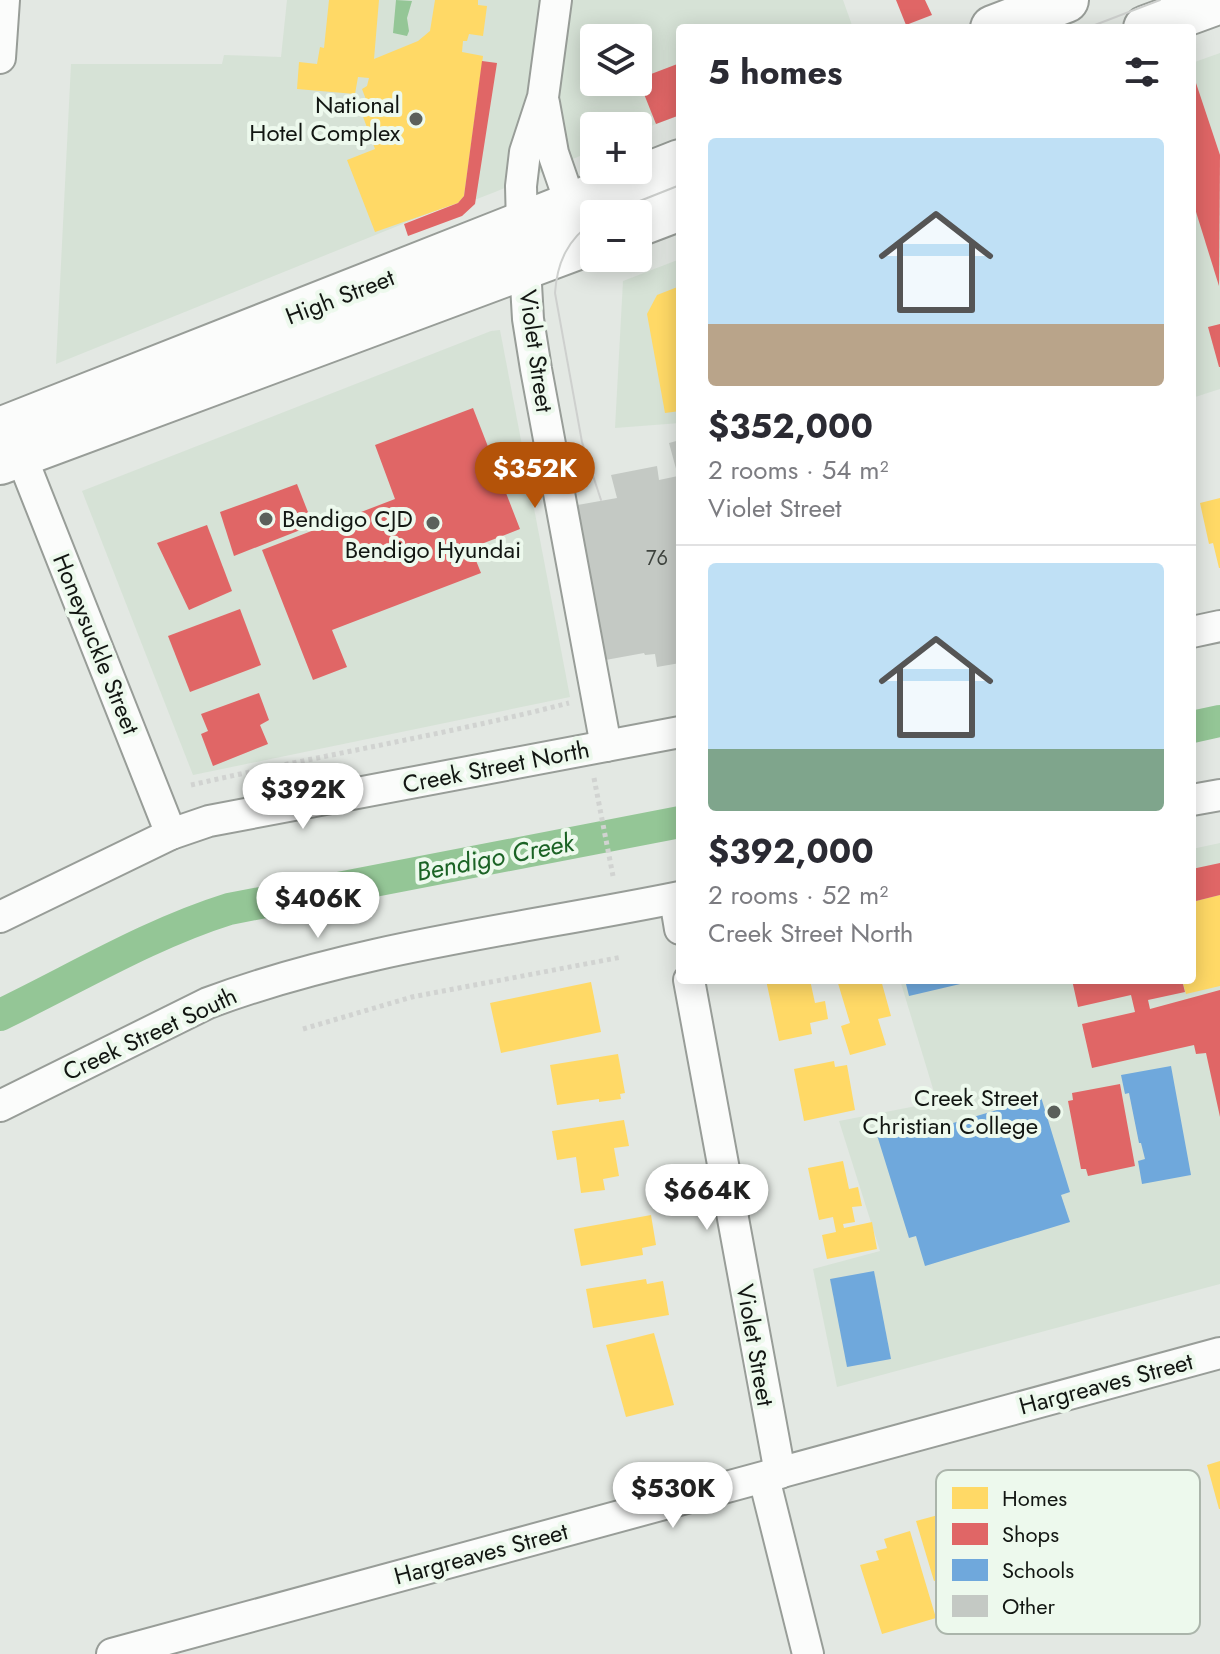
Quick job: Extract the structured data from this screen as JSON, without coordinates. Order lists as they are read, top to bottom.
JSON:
{
  "streets": {
    "highway": ["High Street"],
    "street": [
      "Violet Street",
      "Honeysuckle Street",
      "Creek Street North",
      "Creek Street South",
      "Hargreaves Street"
    ]
  },
  "crossings": [
    ["High Street", "Violet Street"],
    ["High Street", "Honeysuckle Street"],
    ["Violet Street", "Creek Street North"],
    ["Violet Street", "Hargreaves Street"],
    ["Honeysuckle Street", "Creek Street North"]
  ],
  "water": ["Bendigo Creek"],
  "places": [
    "National Hotel Complex",
    "Bendigo CJD",
    "Bendigo Hyundai",
    "Creek Street Christian College"
  ],
  "house_numbers": ["76"],
  "legend": [
    "Homes",
    "Shops",
    "Schools",
    "Other"
  ],
  "page": {
    "map_buttons": ["+", "−"],
    "heading": "5 homes",
    "list": [
      {
        "name": "$352,000",
        "note": "2 rooms · 54 m² · Violet Street"
      },
      {
        "name": "$392,000",
        "note": "2 rooms · 52 m² · Creek Street North"
      }
    ],
    "price": [
      "$352K",
      "$392K",
      "$406K",
      "$664K",
      "$530K"
    ]
  }
}
